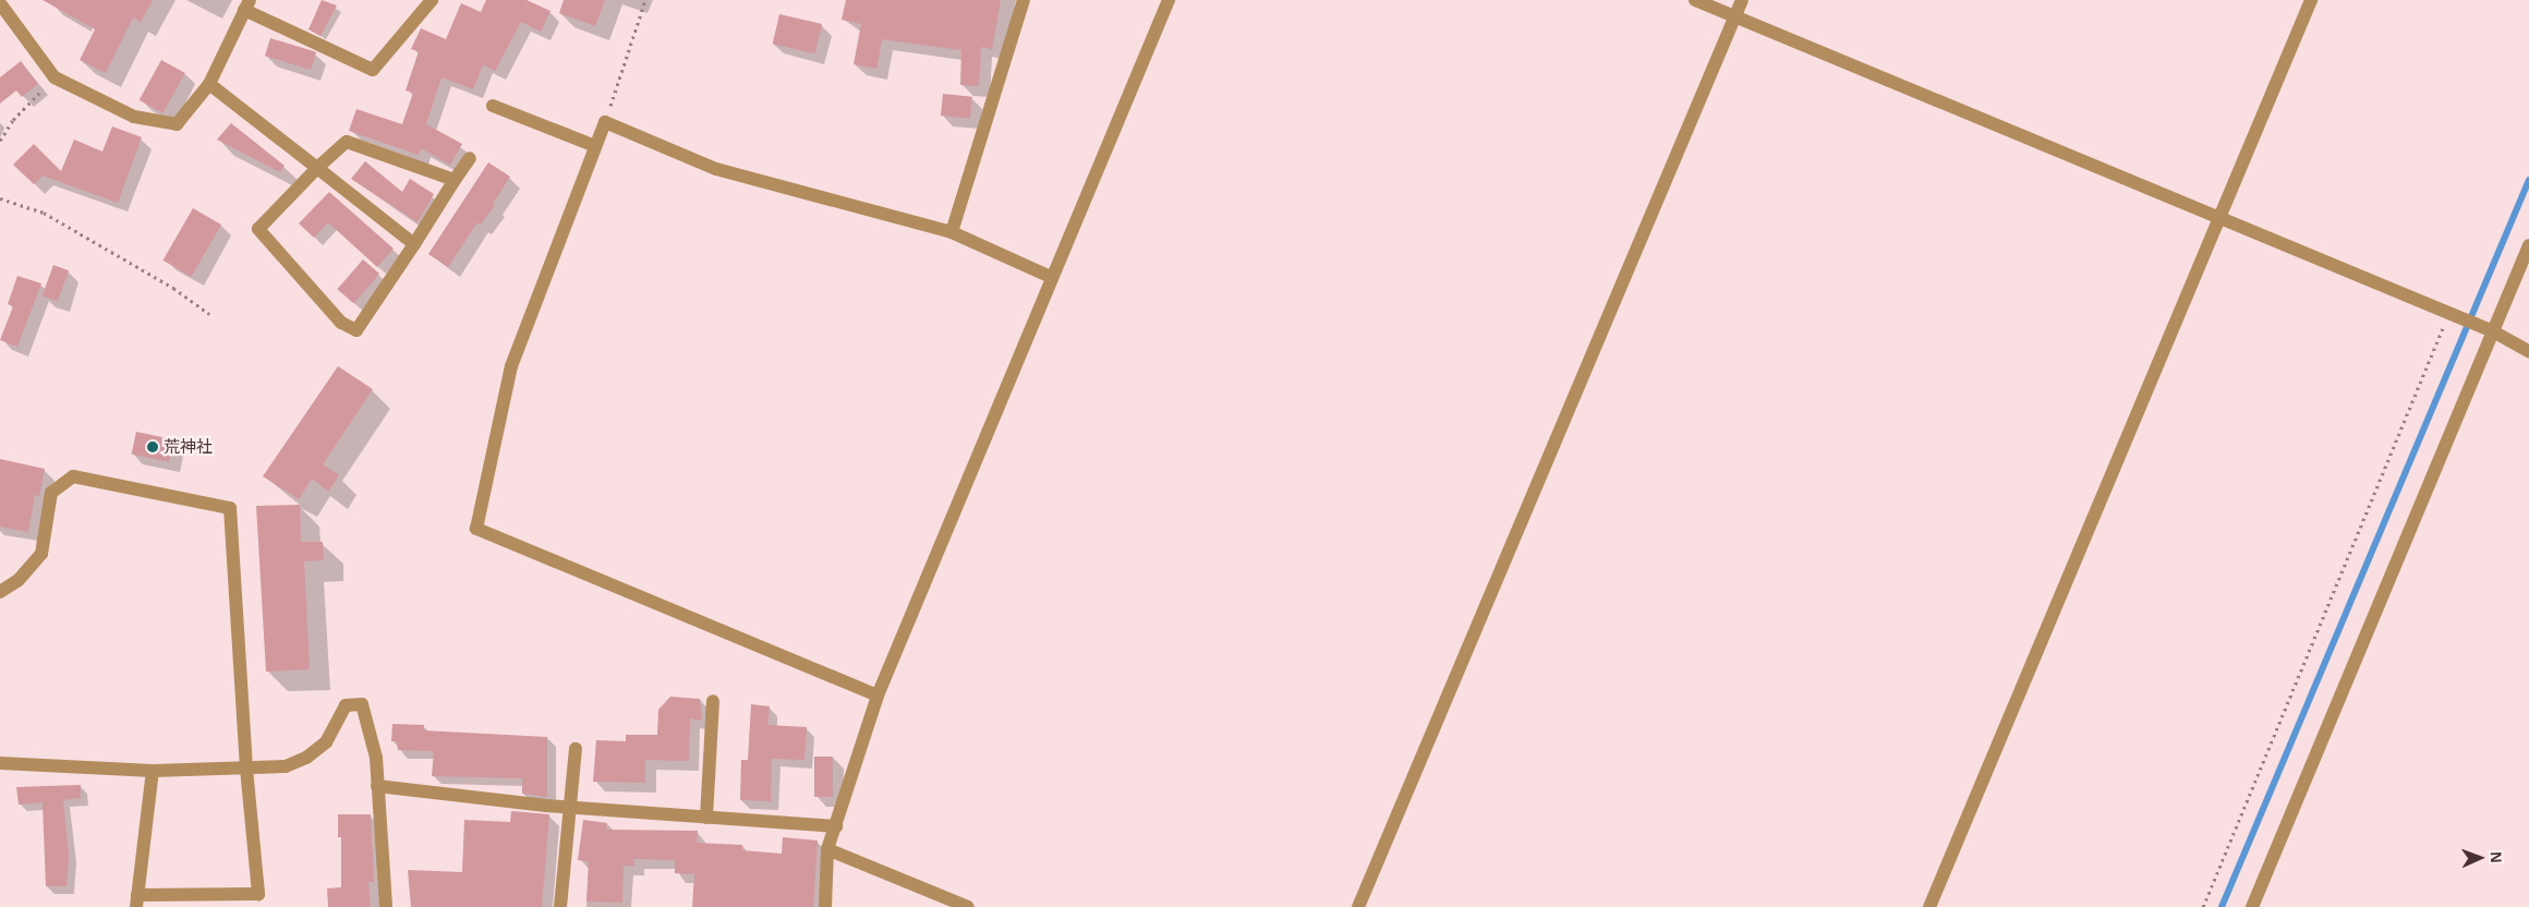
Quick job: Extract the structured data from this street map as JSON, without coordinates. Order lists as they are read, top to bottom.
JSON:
{
  "places": ["荒神社"],
  "north": "right"
}
